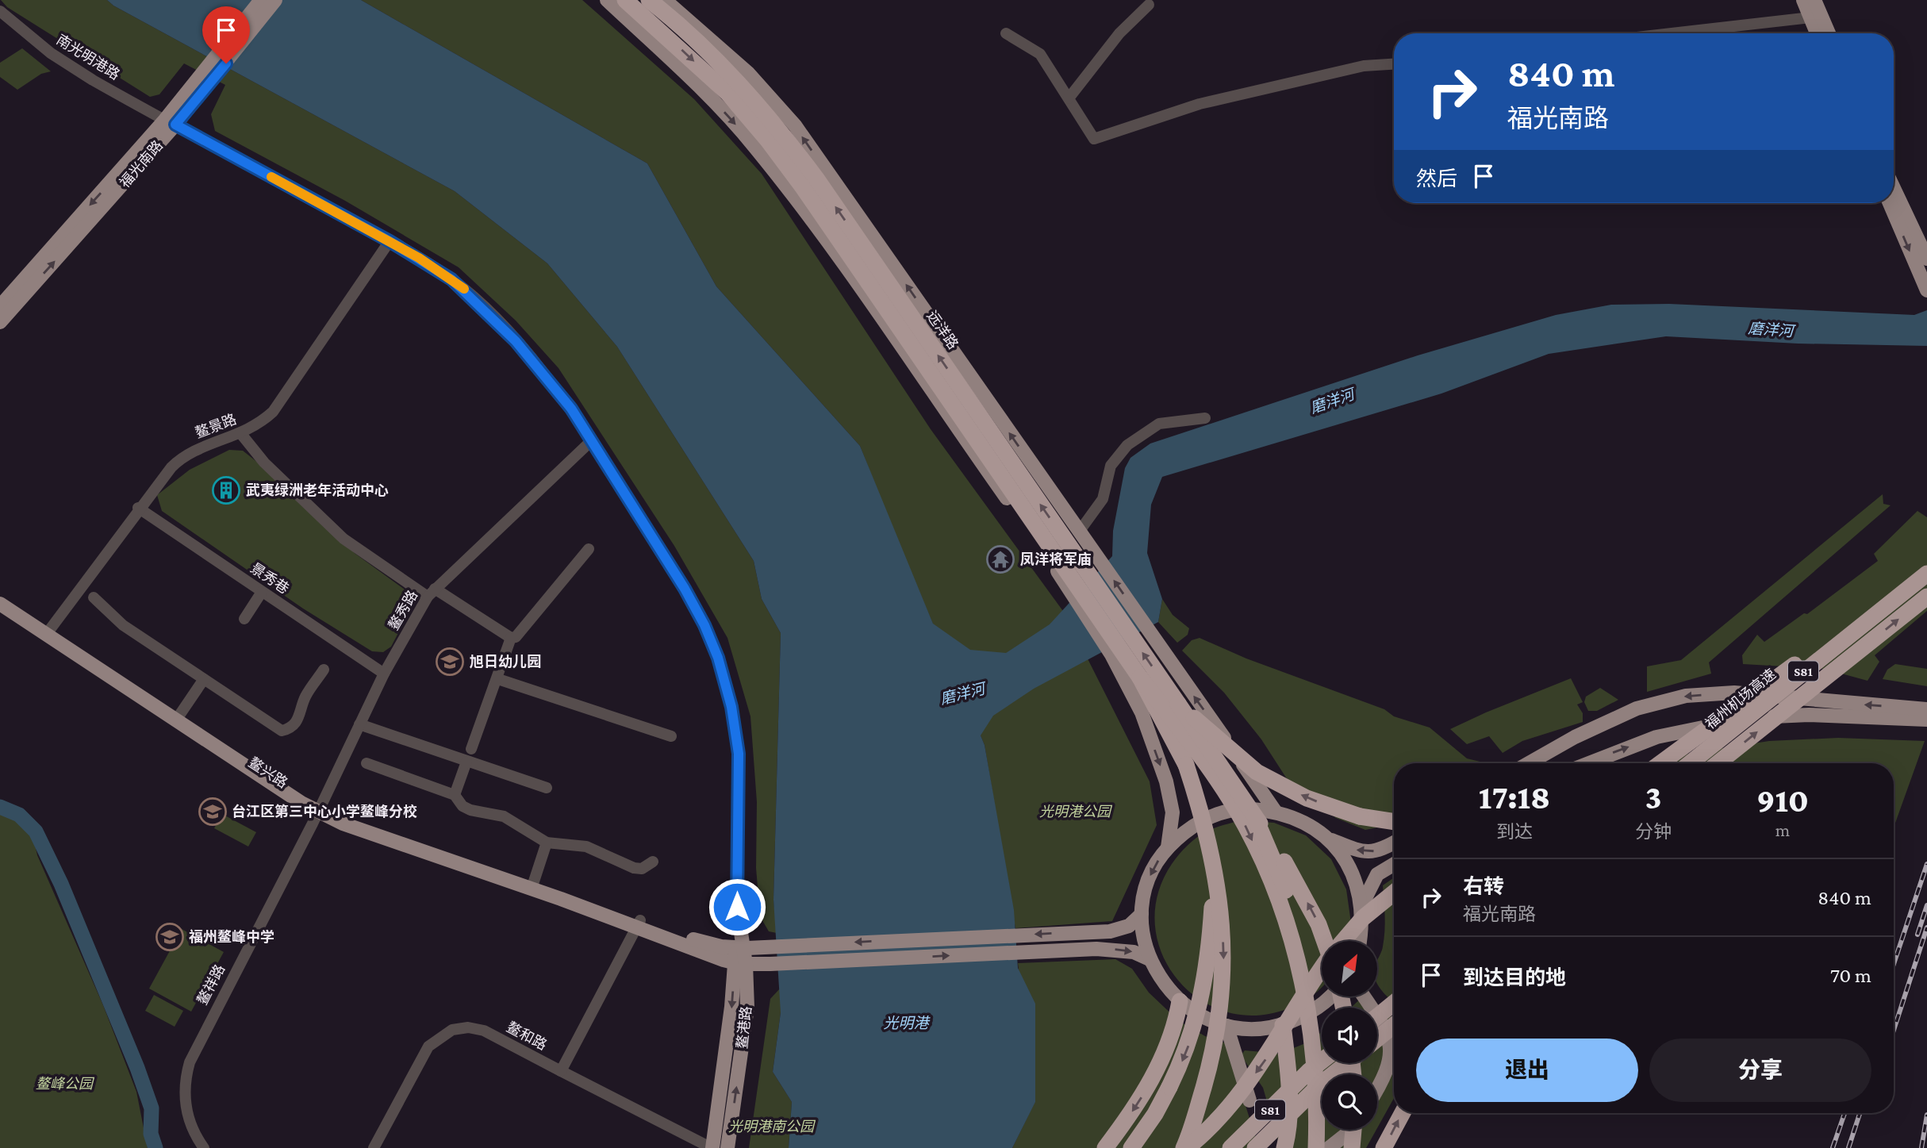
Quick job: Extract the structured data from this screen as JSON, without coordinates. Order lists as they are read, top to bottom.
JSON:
{
  "streets": {
    "highway": ["远洋路", "S81", "福州机场高速"],
    "main road": ["福光南路", "鳌兴路", "鳌港路"],
    "street": [
      "南光明港路",
      "鳌景路",
      "景秀巷",
      "鳌秀路",
      "鳌祥路",
      "鳌和路"
    ]
  },
  "crossings": [
    ["南光明港路", "福光南路"],
    ["南光明港路", "鳌港路"],
    ["福光南路", "鳌港路"],
    ["鳌景路", "景秀巷"],
    ["鳌景路", "鳌兴路"],
    ["鳌景路", "鳌港路"],
    ["景秀巷", "鳌秀路"],
    ["鳌秀路", "鳌兴路"],
    ["鳌秀路", "鳌祥路"],
    ["鳌秀路", "鳌港路"],
    ["鳌兴路", "鳌祥路"],
    ["鳌港路", "鳌和路"]
  ],
  "water": ["磨洋河", "光明港"],
  "parks": ["光明港公园", "鳌峰公园", "光明港南公园"],
  "places": {
    "building": ["武夷绿洲老年活动中心"],
    "temple": ["凤洋将军庙"],
    "school or university": ["旭日幼儿园", "台江区第三中心小学鳌峰分校", "福州鳌峰中学"]
  },
  "north": "top right",
  "page": {
    "turn": ["840 m", "福光南路"],
    "then": "然后",
    "eta": [
      "17:18",
      "到达",
      "3",
      "分钟",
      "910",
      "m"
    ],
    "list": [
      {
        "name": "右转",
        "note": "福光南路",
        "value": "840 m"
      },
      {
        "name": "到达目的地",
        "value": "70 m"
      }
    ],
    "buttons": ["退出", "分享"]
  }
}
